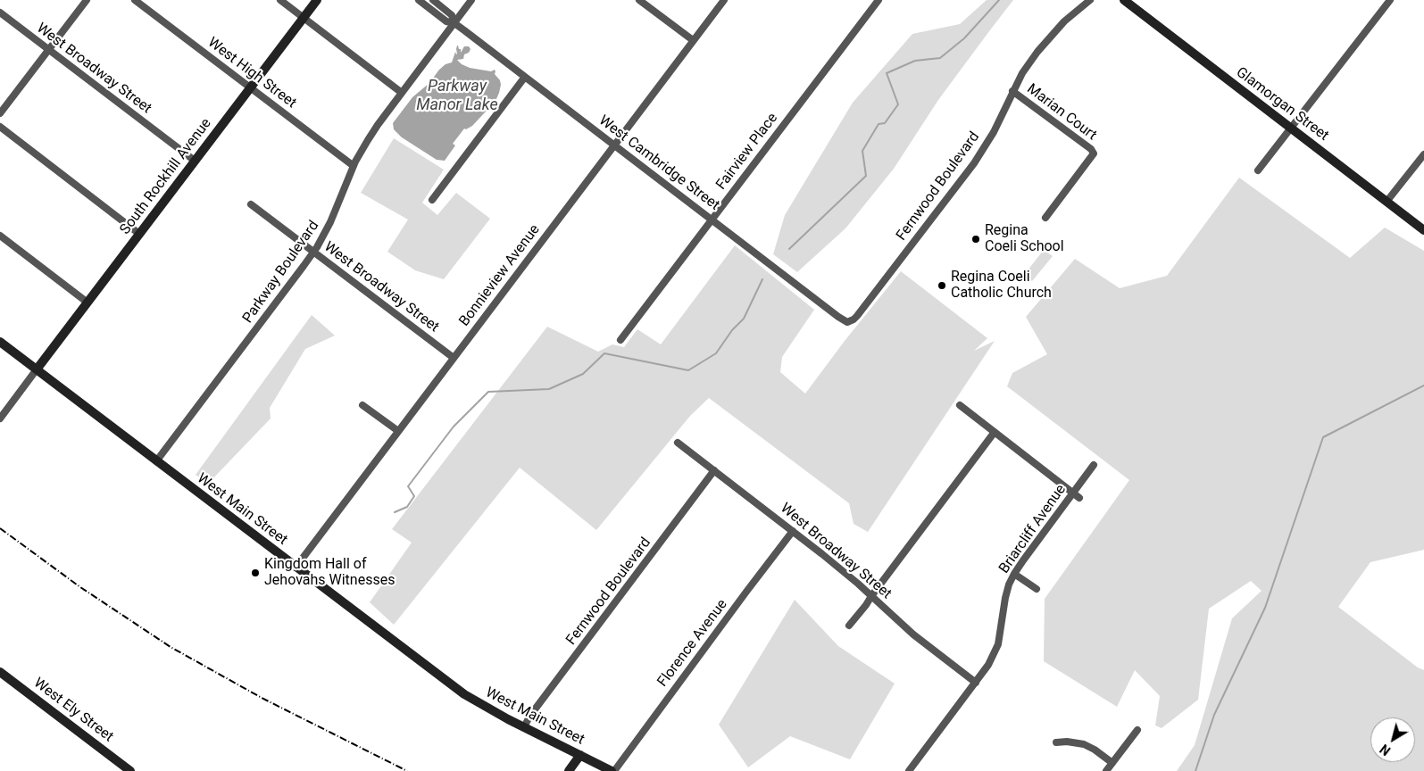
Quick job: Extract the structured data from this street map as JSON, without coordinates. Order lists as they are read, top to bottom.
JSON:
{
  "streets": {
    "street": [
      "West Broadway Street",
      "West High Street",
      "Glamorgan Street",
      "Marian Court",
      "Fairview Place",
      "West Cambridge Street",
      "South Rockhill Avenue",
      "Fernwood Boulevard",
      "Parkway Boulevard",
      "Bonnieview Avenue",
      "West Main Street",
      "Briarcliff Avenue",
      "Florence Avenue",
      "West Ely Street"
    ]
  },
  "crossings": [
    ["West Broadway Street", "South Rockhill Avenue"],
    ["West Broadway Street", "Fernwood Boulevard"],
    ["West Broadway Street", "Parkway Boulevard"],
    ["West Broadway Street", "Bonnieview Avenue"],
    ["West Broadway Street", "Briarcliff Avenue"],
    ["West Broadway Street", "Florence Avenue"],
    ["West High Street", "South Rockhill Avenue"],
    ["West High Street", "Parkway Boulevard"],
    ["Marian Court", "Fernwood Boulevard"],
    ["Fairview Place", "West Cambridge Street"],
    ["West Cambridge Street", "Fernwood Boulevard"],
    ["West Cambridge Street", "Parkway Boulevard"],
    ["West Cambridge Street", "Bonnieview Avenue"],
    ["South Rockhill Avenue", "West Main Street"],
    ["Fernwood Boulevard", "West Main Street"],
    ["Parkway Boulevard", "West Main Street"],
    ["Bonnieview Avenue", "West Main Street"],
    ["West Main Street", "Florence Avenue"]
  ],
  "water": ["Parkway Manor Lake"],
  "places": ["Regina Coeli School", "Regina Coeli Catholic Church", "Kingdom Hall of Jehovahs Witnesses"],
  "north": "bottom left"
}
